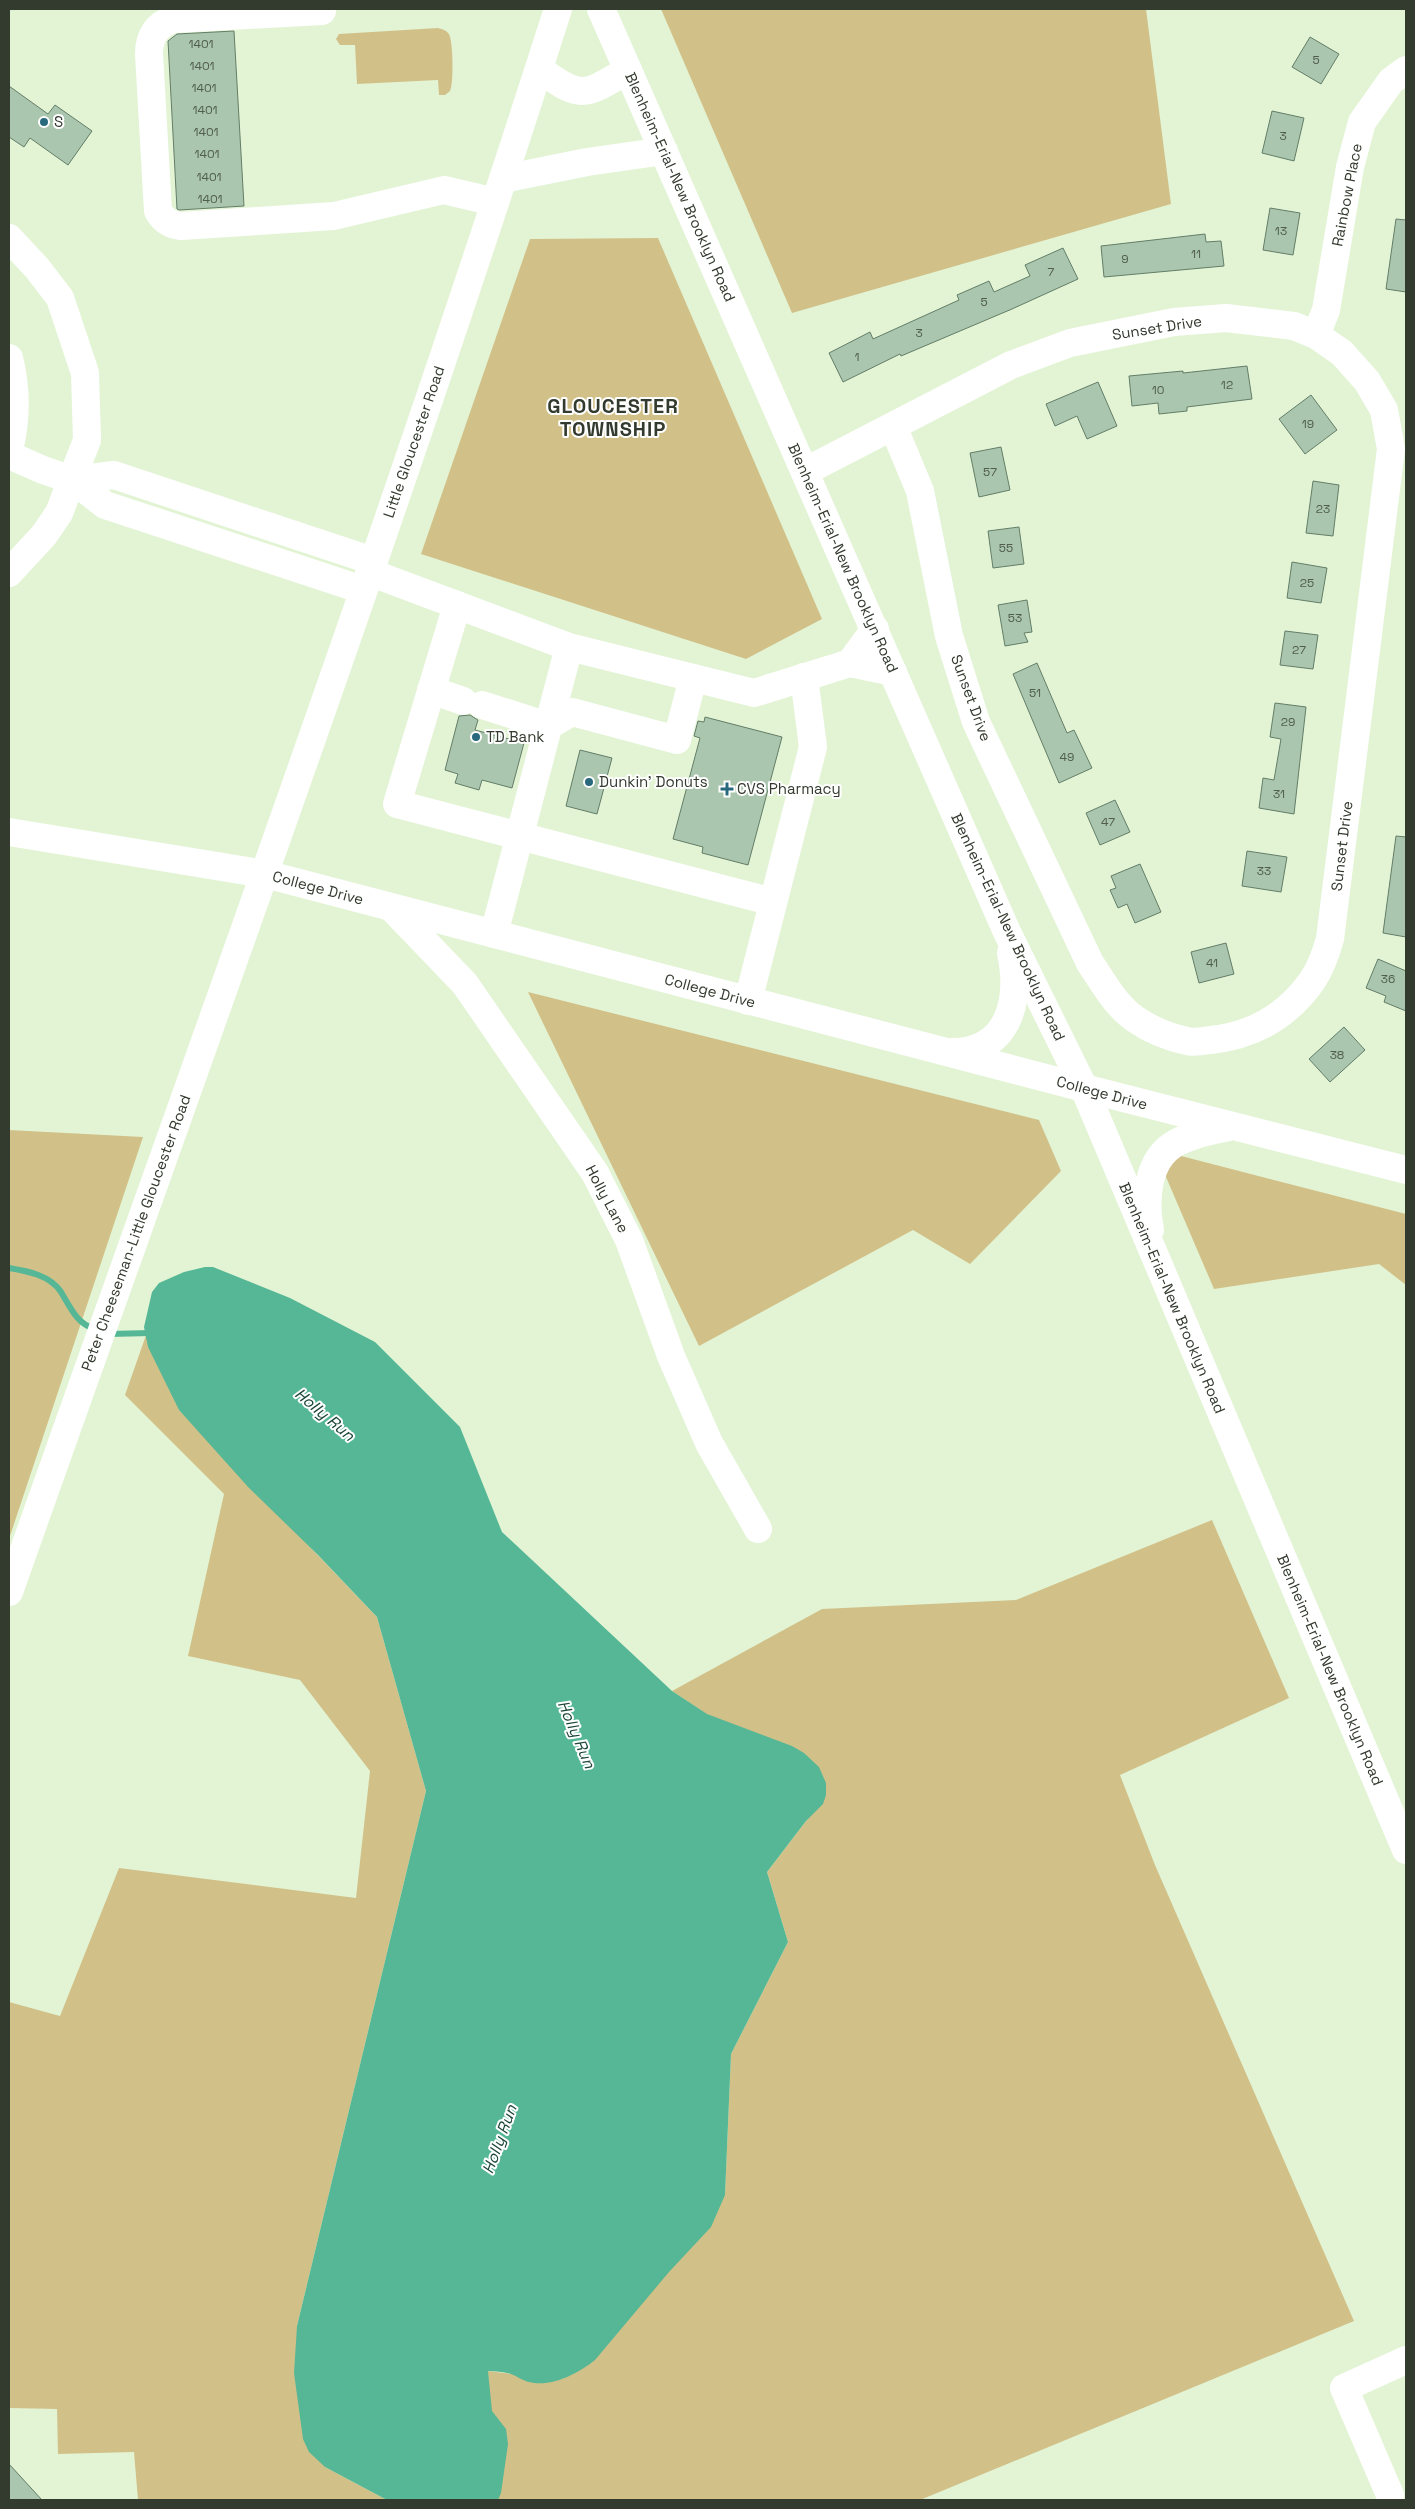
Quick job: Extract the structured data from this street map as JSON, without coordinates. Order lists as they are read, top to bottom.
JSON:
{
  "streets": {
    "street": [
      "Blenheim-Erial-New Brooklyn Road",
      "Rainbow Place",
      "Sunset Drive",
      "Little Gloucester Road",
      "College Drive",
      "Holly Lane",
      "Peter Cheeseman-Little Gloucester Road"
    ]
  },
  "crossings": [
    ["Blenheim-Erial-New Brooklyn Road", "Sunset Drive"],
    ["Blenheim-Erial-New Brooklyn Road", "College Drive"],
    ["Rainbow Place", "Sunset Drive"],
    ["Little Gloucester Road", "College Drive"],
    ["Little Gloucester Road", "Peter Cheeseman-Little Gloucester Road"],
    ["College Drive", "Holly Lane"],
    ["College Drive", "Peter Cheeseman-Little Gloucester Road"]
  ],
  "districts": ["GLOUCESTER TOWNSHIP"],
  "water": ["Holly Run"],
  "places": {
    "other": ["S", "TD Bank", "Dunkin' Donuts"],
    "health": ["CVS Pharmacy"]
  },
  "house_numbers": [
    "1401",
    "5",
    "1401",
    "1401",
    "1401",
    "1401",
    "3",
    "1401",
    "1401",
    "1401",
    "13",
    "11",
    "9",
    "7",
    "5",
    "3",
    "1",
    "12",
    "10",
    "19",
    "57",
    "23",
    "55",
    "25",
    "53",
    "27",
    "51",
    "29",
    "49",
    "31",
    "47",
    "33",
    "41",
    "36",
    "38"
  ]
}
